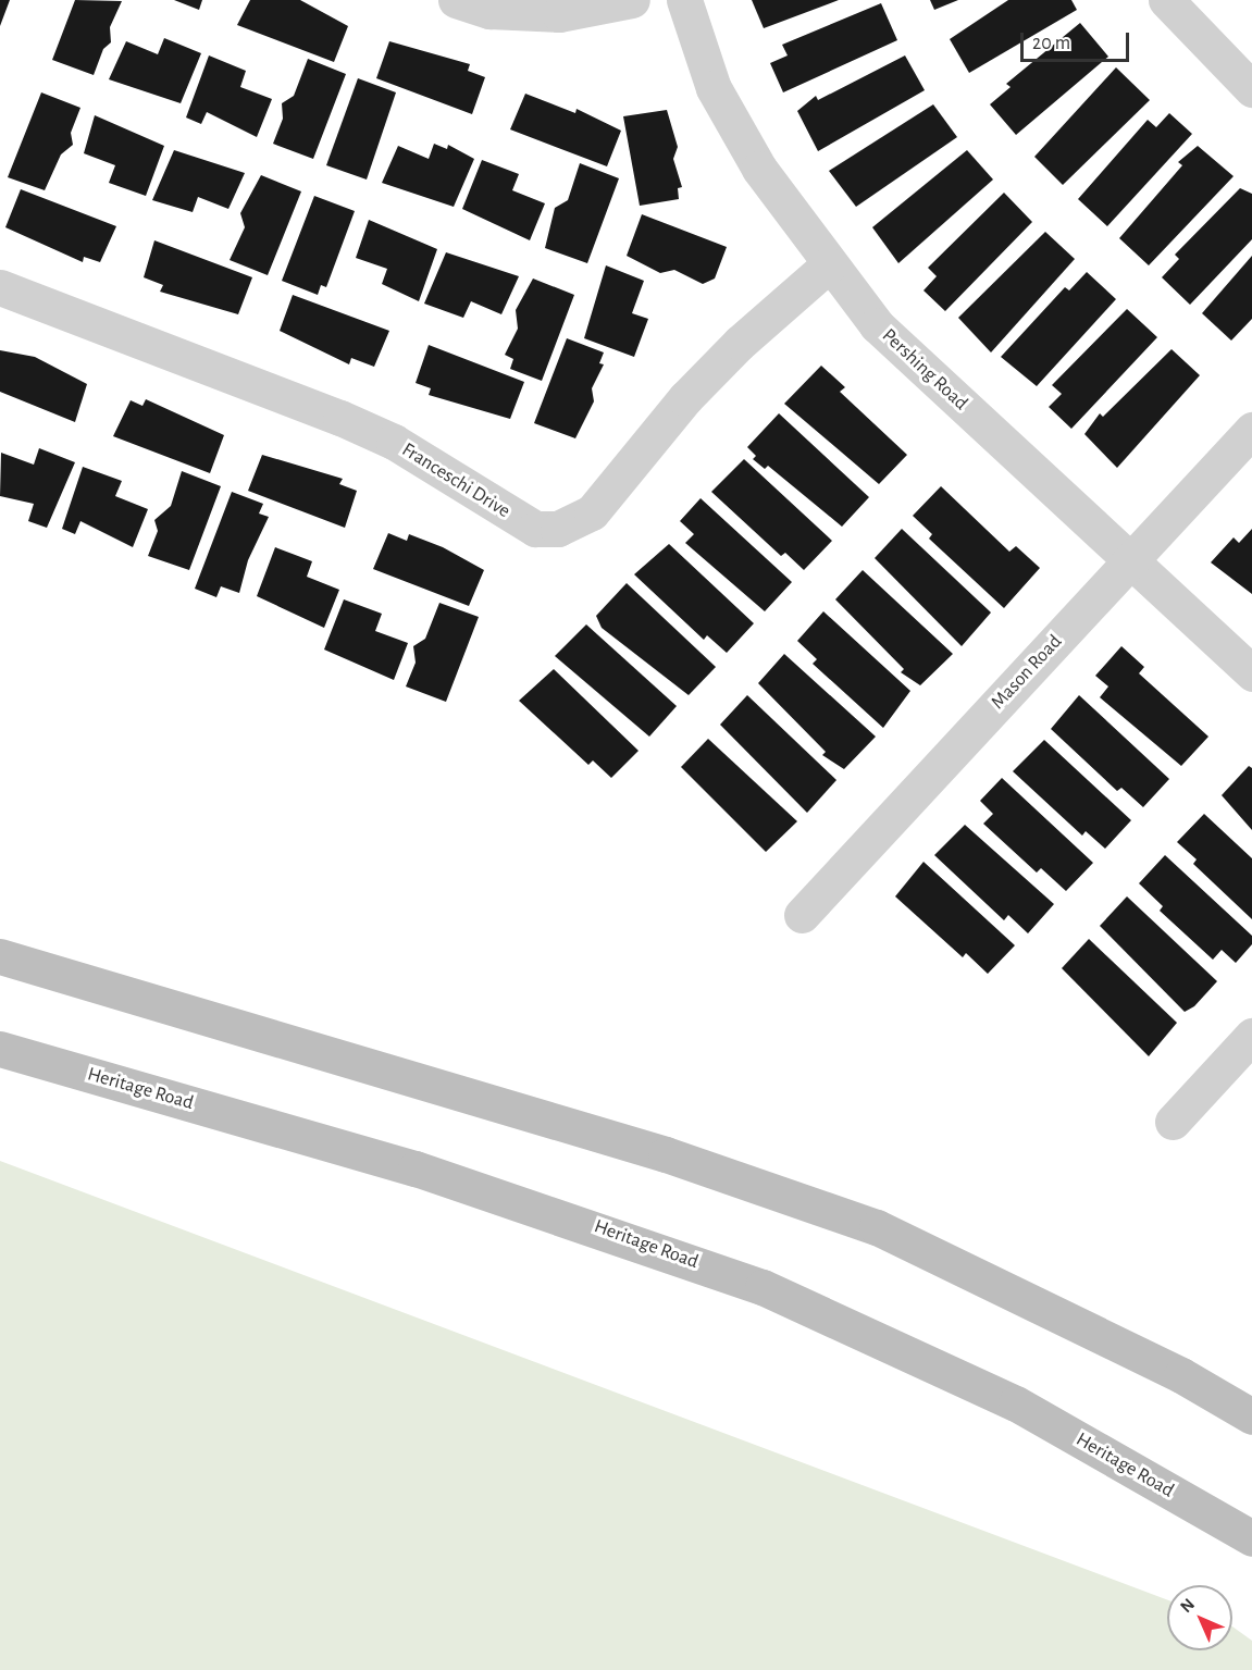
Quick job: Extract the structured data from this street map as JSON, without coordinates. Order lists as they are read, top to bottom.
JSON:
{
  "streets": {
    "main road": ["Heritage Road"],
    "street": ["Pershing Road", "Franceschi Drive", "Mason Road"]
  },
  "crossings": [
    ["Pershing Road", "Franceschi Drive"],
    ["Pershing Road", "Mason Road"]
  ],
  "scale_bar": "20 m",
  "north": "top left"
}
